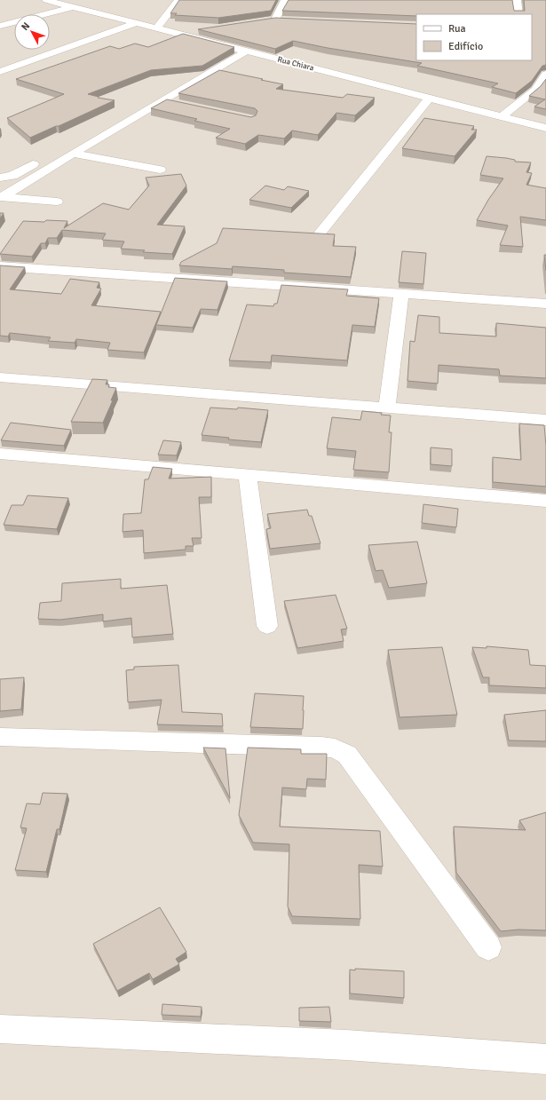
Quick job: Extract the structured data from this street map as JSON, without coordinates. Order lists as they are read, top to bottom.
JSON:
{
  "streets": {
    "street": ["Rua Chiara"]
  },
  "legend": ["Rua", "Edifício"],
  "north": "top left"
}
